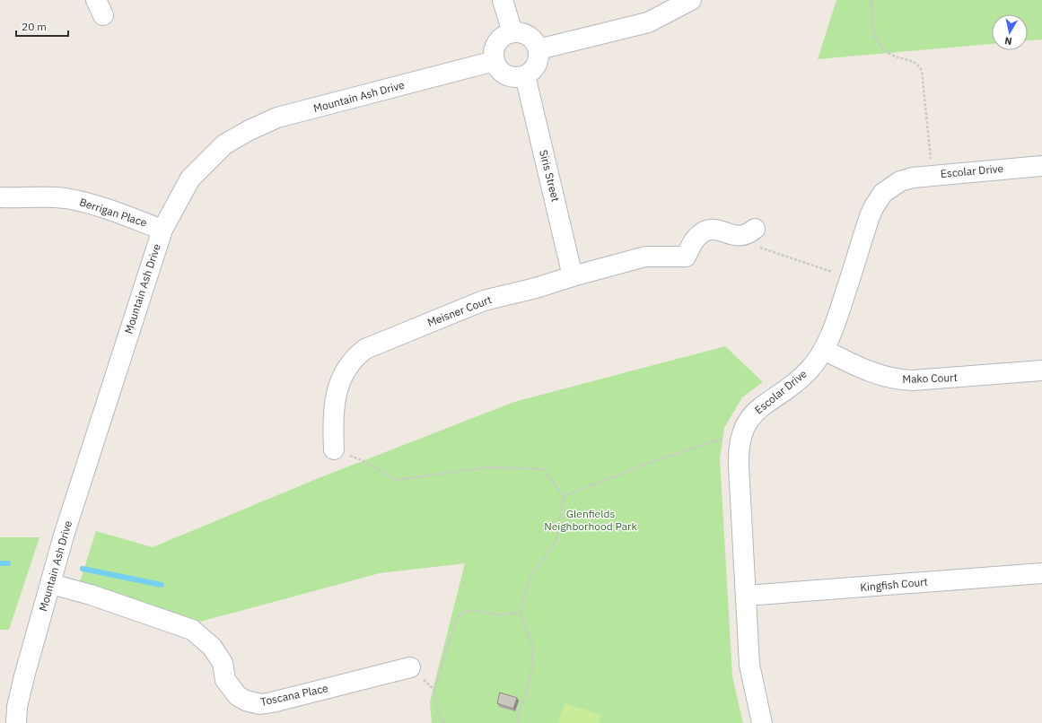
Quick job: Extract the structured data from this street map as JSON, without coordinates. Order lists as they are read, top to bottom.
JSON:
{
  "streets": {
    "street": [
      "Mountain Ash Drive",
      "Escolar Drive",
      "Siris Street",
      "Berrigan Place",
      "Meisner Court",
      "Mako Court",
      "Kingfish Court",
      "Toscana Place"
    ]
  },
  "crossings": [
    ["Mountain Ash Drive", "Siris Street"],
    ["Mountain Ash Drive", "Berrigan Place"],
    ["Mountain Ash Drive", "Toscana Place"],
    ["Escolar Drive", "Mako Court"],
    ["Escolar Drive", "Kingfish Court"],
    ["Siris Street", "Meisner Court"]
  ],
  "parks": ["Glenfields Neighborhood Park"],
  "scale_bar": "20 m",
  "north": "bottom"
}
